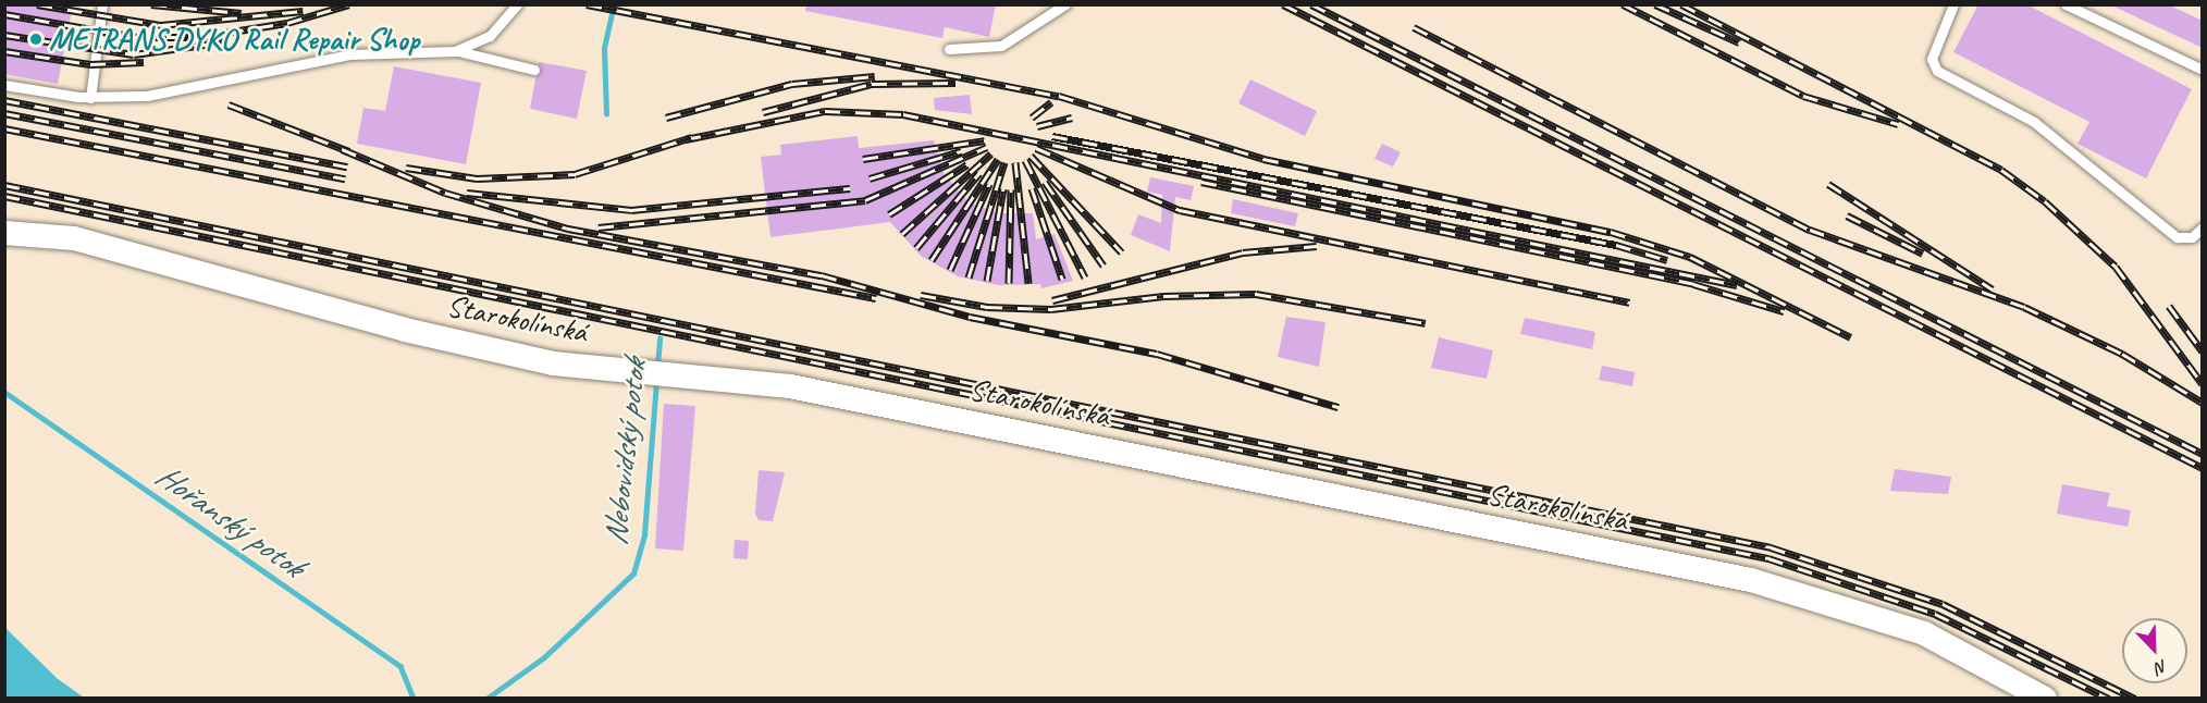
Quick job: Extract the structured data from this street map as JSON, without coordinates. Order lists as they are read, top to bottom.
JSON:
{
  "streets": {
    "street": ["Starokolínská"]
  },
  "water": ["Nebovidský potok", "Hořanský potok"],
  "places": ["METRANS DYKO Rail Repair Shop"],
  "north": "bottom right"
}
